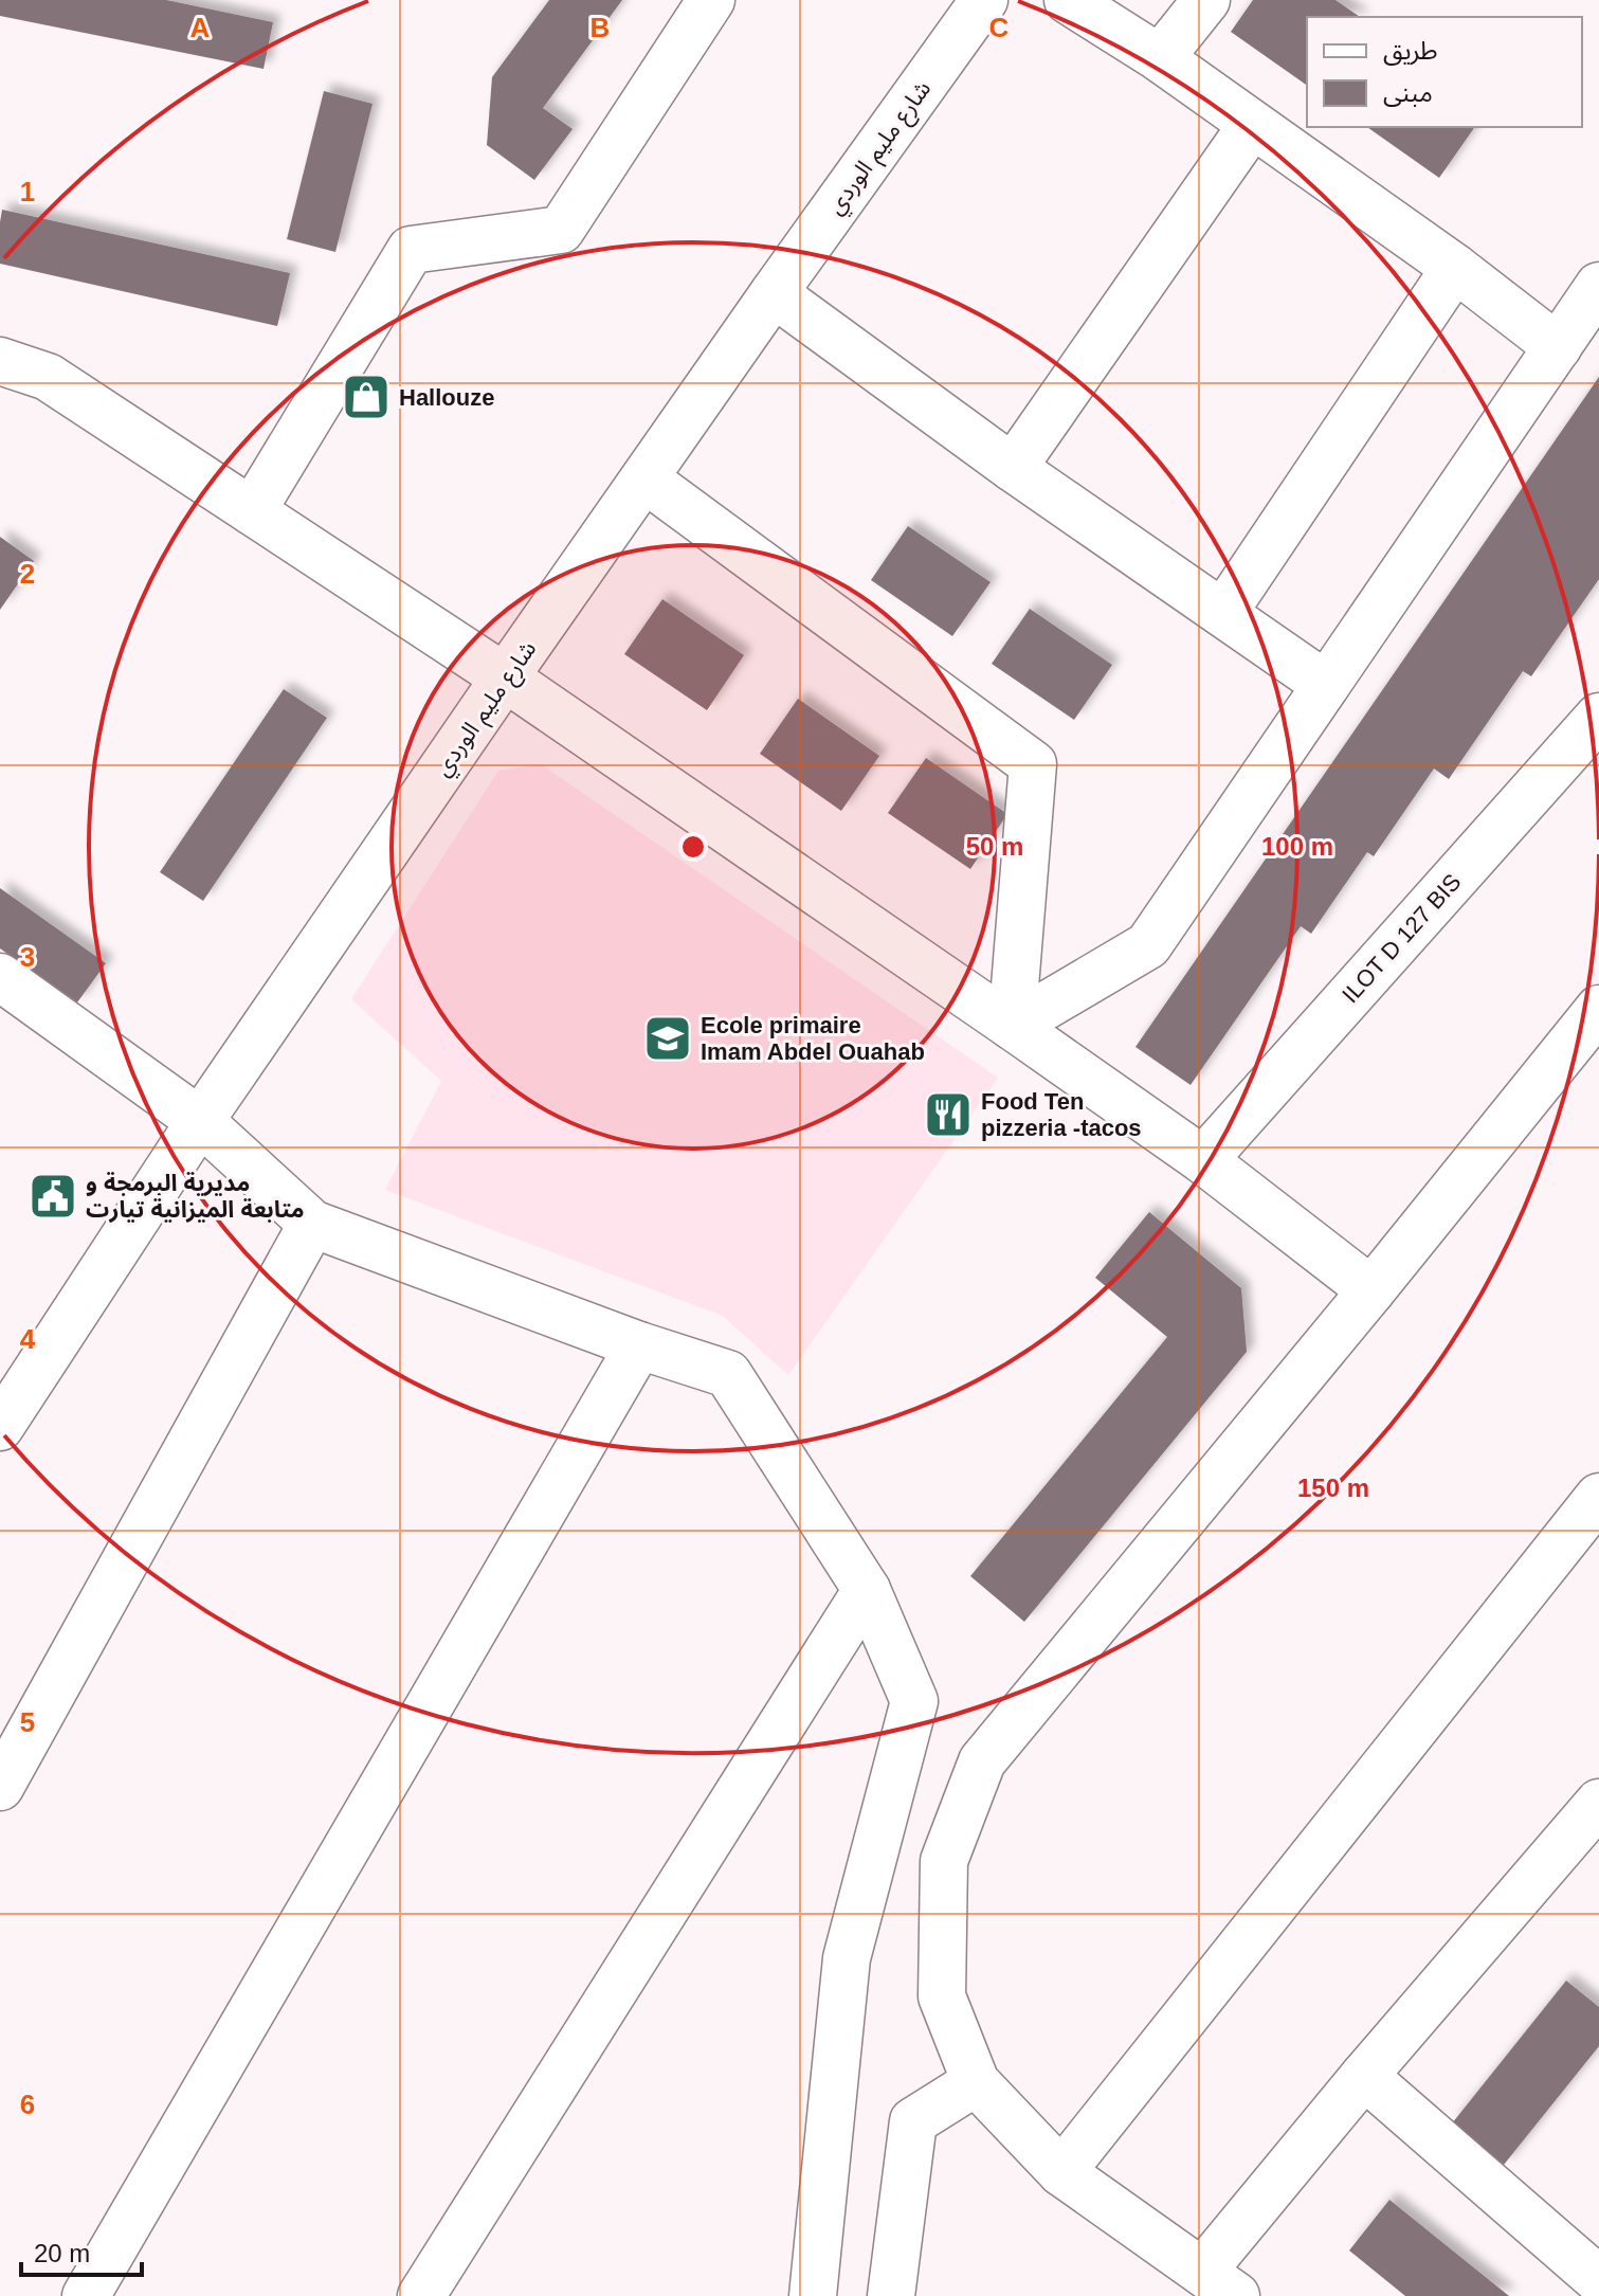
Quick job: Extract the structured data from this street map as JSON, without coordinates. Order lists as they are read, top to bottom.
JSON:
{
  "streets": {
    "street": ["شارع مليم الوردي", "ILOT D 127 BIS"]
  },
  "places": {
    "shop": ["Hallouze"],
    "school or university": ["Ecole primaire Imam Abdel Ouahab"],
    "restaurant": ["Food Ten pizzeria -tacos"],
    "public building": ["مديرية البرمجة و متابعة الميزانية تيارت"]
  },
  "legend": ["طريق", "مبنى"],
  "scale_bar": "20 m",
  "grid": {
    "columns": ["A", "B", "C"],
    "rows": [
      "1",
      "2",
      "3",
      "4",
      "5",
      "6"
    ]
  },
  "rings": ["50 m", "100 m", "150 m"]
}
